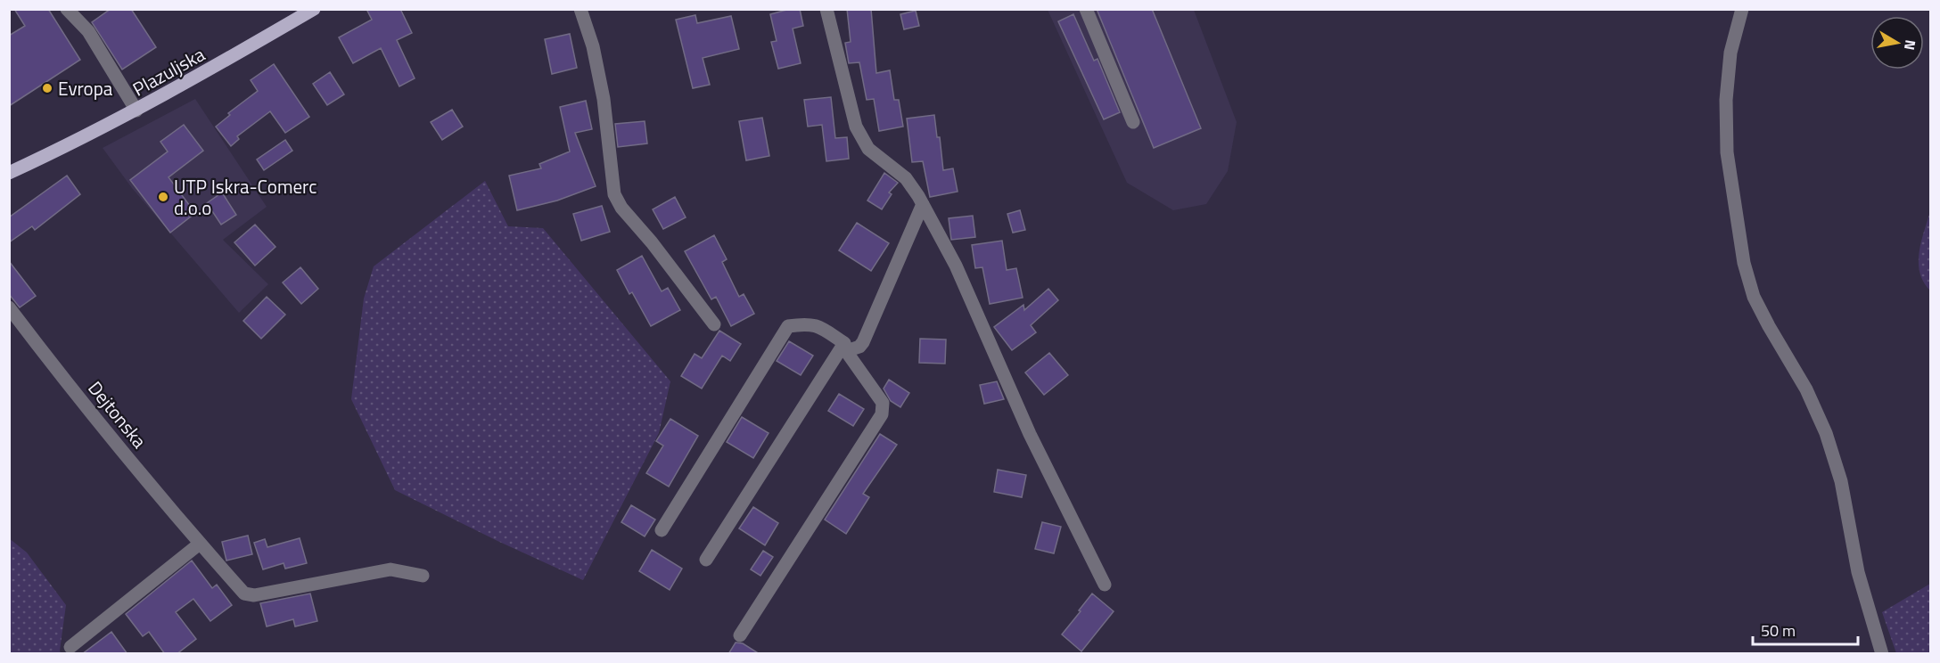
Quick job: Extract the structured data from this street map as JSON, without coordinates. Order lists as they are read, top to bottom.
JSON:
{
  "streets": {
    "main road": ["Plazuljska"],
    "street": ["Dejtonska"]
  },
  "places": ["Evropa", "UTP Iskra-Comerc d.o.o"],
  "scale_bar": "50 m",
  "north": "right"
}
